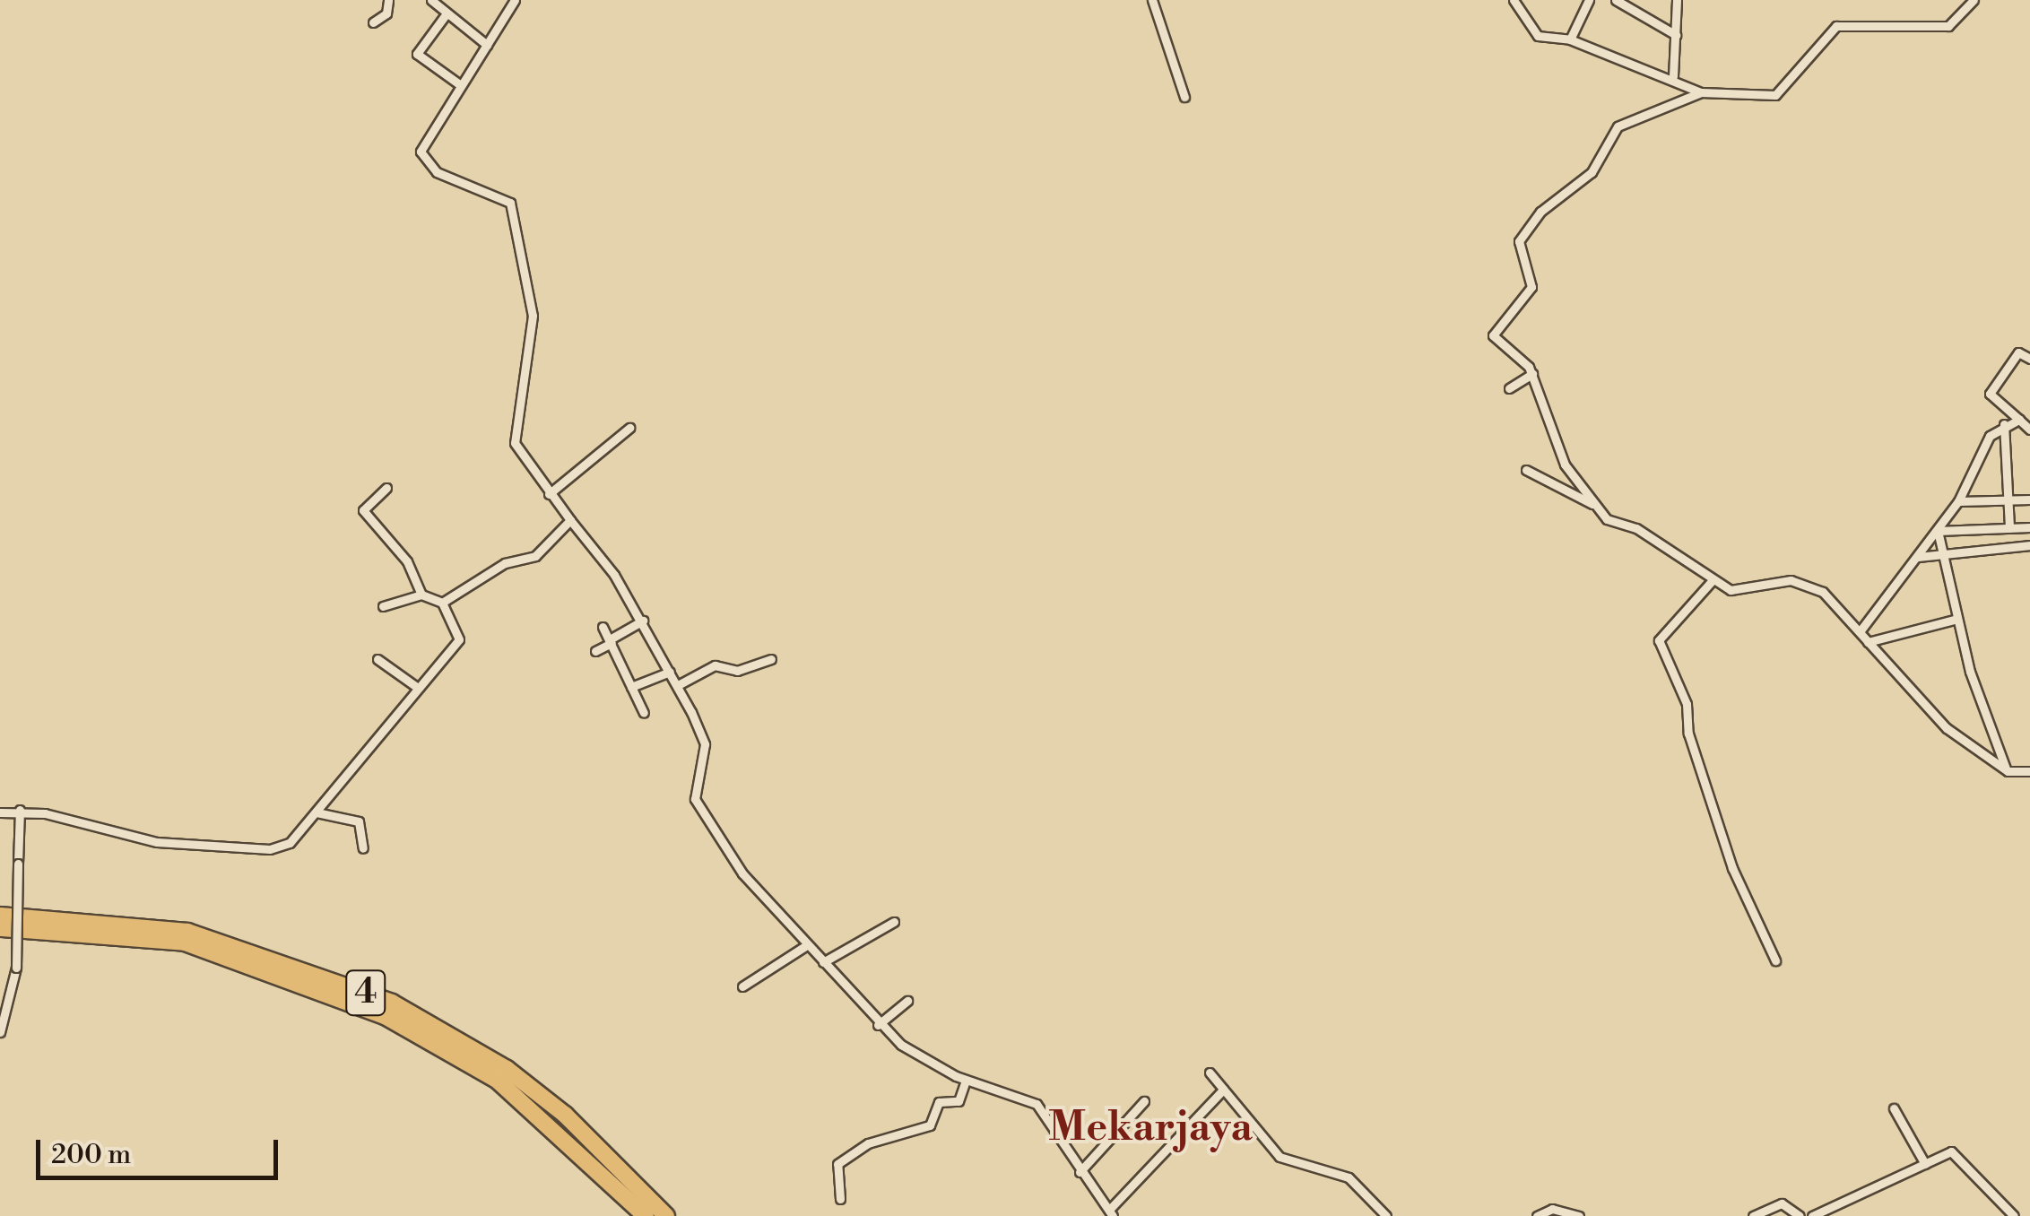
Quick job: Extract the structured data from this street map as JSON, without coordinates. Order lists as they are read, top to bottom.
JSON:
{
  "streets": {
    "highway": ["4"]
  },
  "districts": ["Mekarjaya"],
  "scale_bar": "200 m"
}
